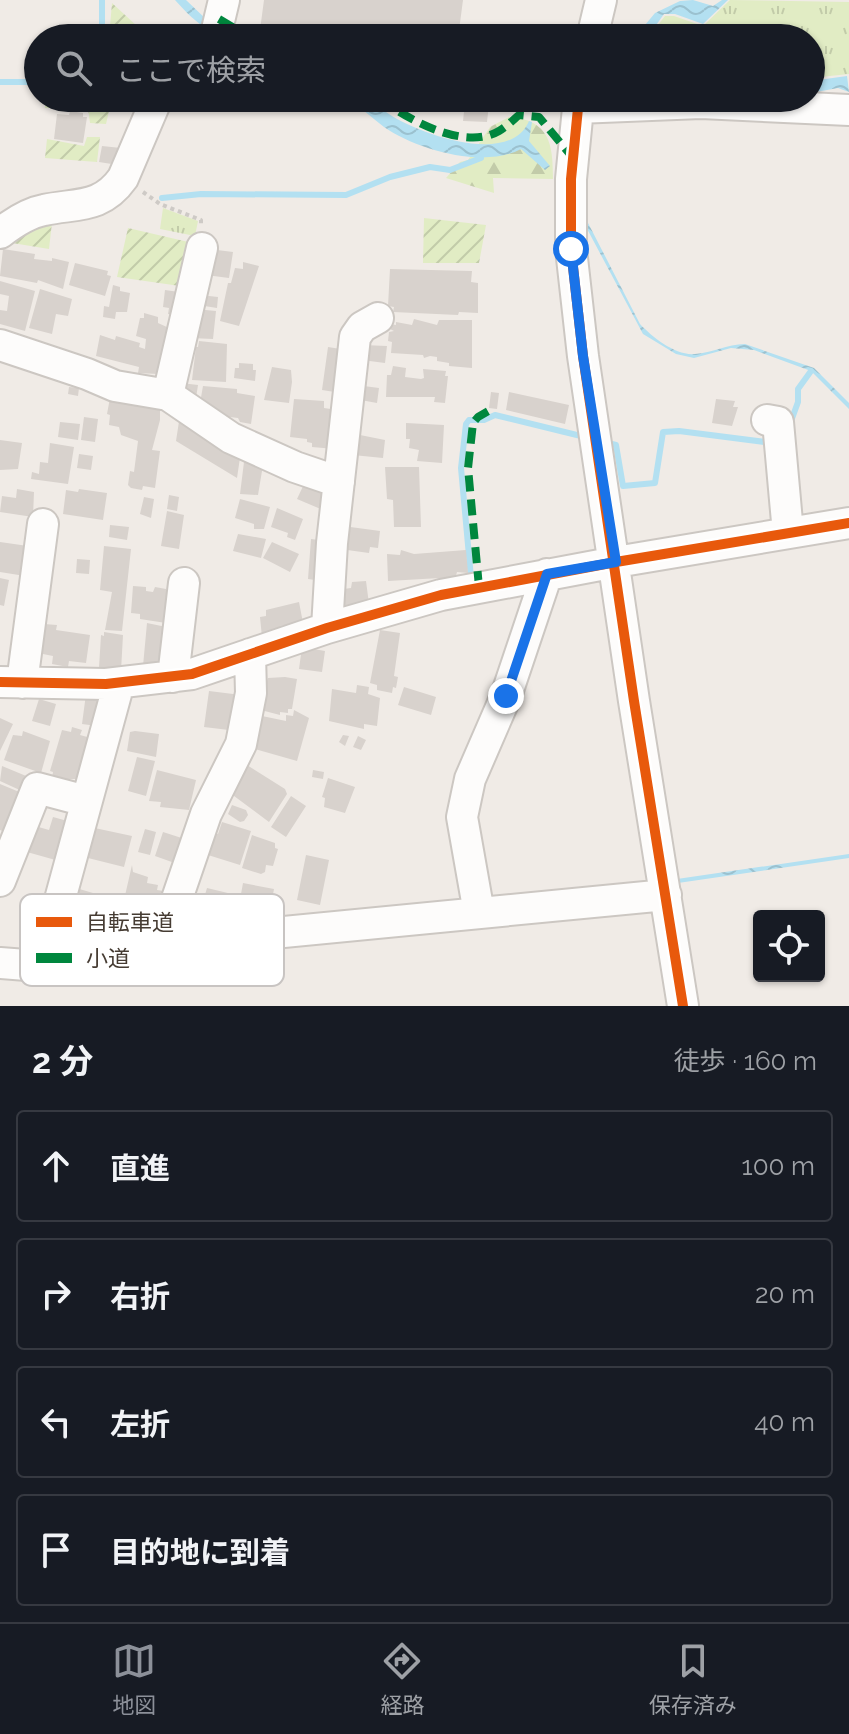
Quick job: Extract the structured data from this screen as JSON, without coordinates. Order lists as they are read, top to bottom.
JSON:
{
  "legend": ["自転車道", "小道"],
  "page": {
    "search": "ここで検索",
    "heading": ["2 分", "徒歩 · 160 m"],
    "list": [
      ["直進", "100 m"],
      ["右折", "20 m"],
      ["左折", "40 m"],
      "目的地に到着"
    ],
    "nav": ["地図", "経路", "保存済み"]
  }
}
